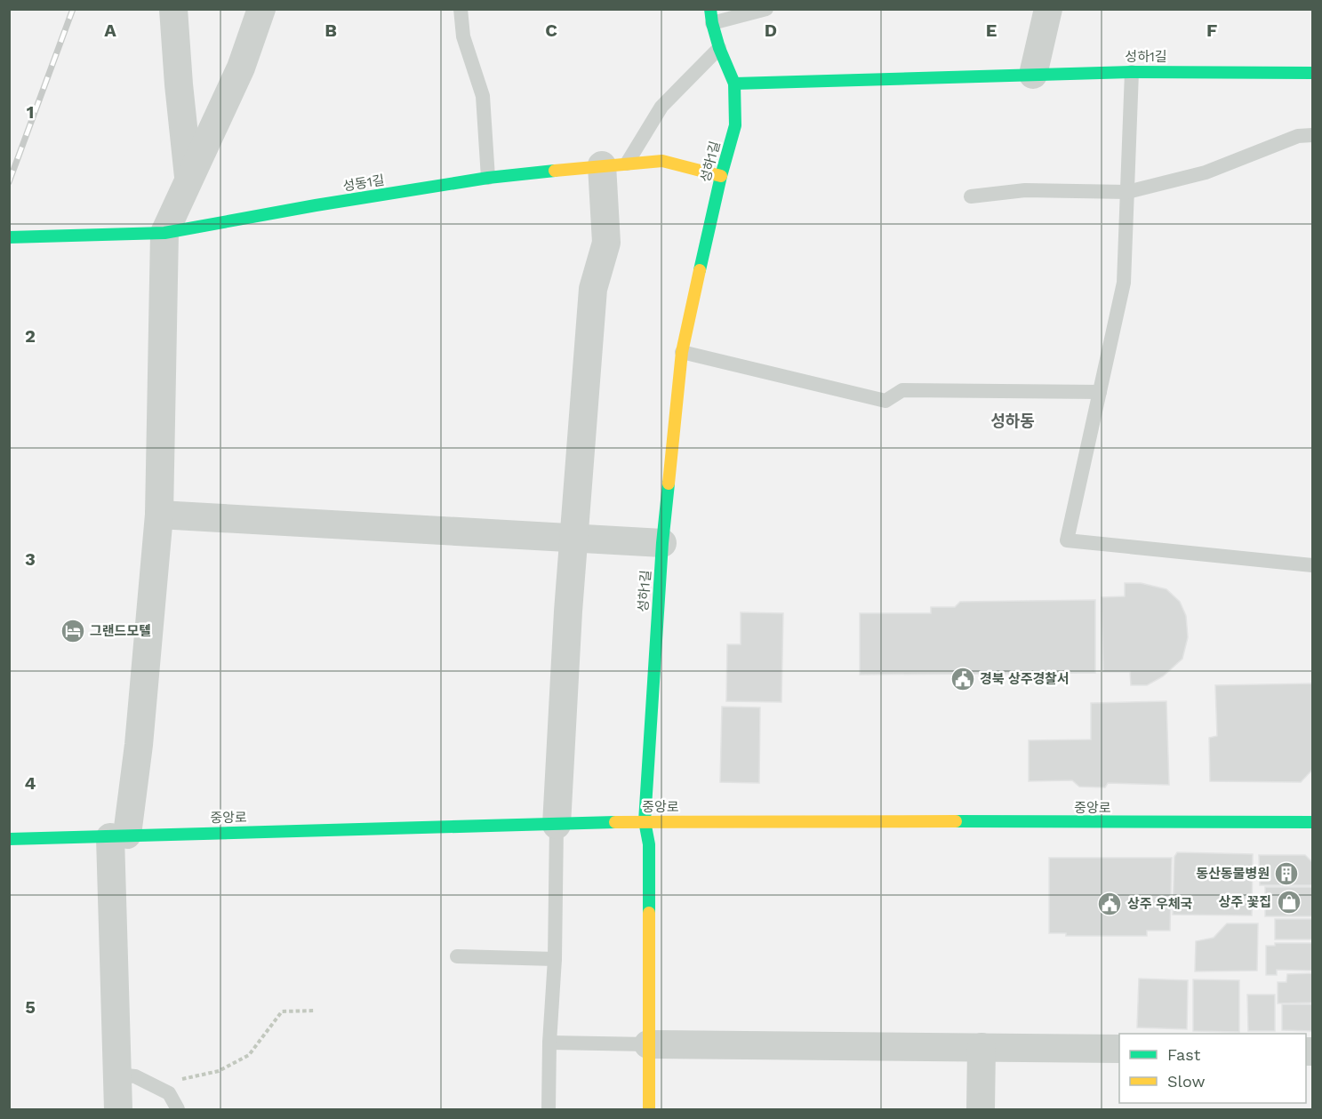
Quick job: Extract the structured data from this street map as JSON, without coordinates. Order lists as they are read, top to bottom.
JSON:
{
  "streets": {
    "street": ["성하1길", "성동1길", "중앙로"]
  },
  "crossings": [
    ["성하1길", "성동1길"],
    ["성하1길", "중앙로"]
  ],
  "districts": ["성하동"],
  "places": {
    "hotel": ["그랜드모텔"],
    "public building": ["경북 상주경찰서", "상주 우체국"],
    "building": ["동산동물병원"],
    "shop": ["상주 꽃집"]
  },
  "legend": ["Fast", "Slow"],
  "grid": {
    "columns": [
      "A",
      "B",
      "C",
      "D",
      "E",
      "F"
    ],
    "rows": [
      "1",
      "2",
      "3",
      "4",
      "5"
    ]
  }
}
